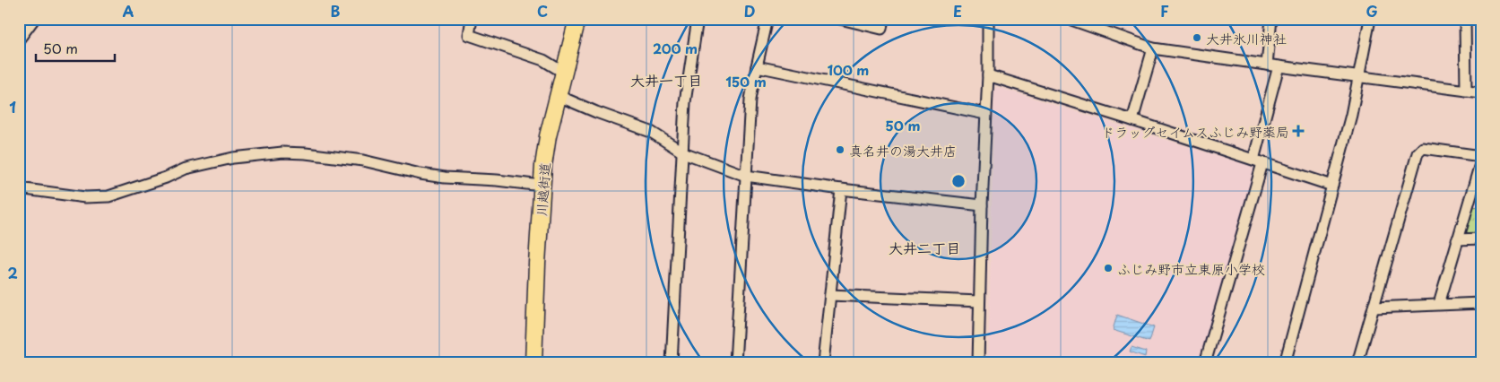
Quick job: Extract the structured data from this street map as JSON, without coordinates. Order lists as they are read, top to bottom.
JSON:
{
  "streets": {
    "highway": ["川越街道"]
  },
  "districts": ["大井一丁目", "大井二丁目"],
  "places": {
    "other": ["大井氷川神社", "真名井の湯大井店", "ふじみ野市立東原小学校"],
    "health": ["ドラッグセイムスふじみ野薬局"]
  },
  "scale_bar": "50 m",
  "grid": {
    "columns": [
      "A",
      "B",
      "C",
      "D",
      "E",
      "F",
      "G"
    ],
    "rows": ["1", "2"]
  },
  "rings": [
    "200 m",
    "100 m",
    "150 m",
    "50 m"
  ]
}
